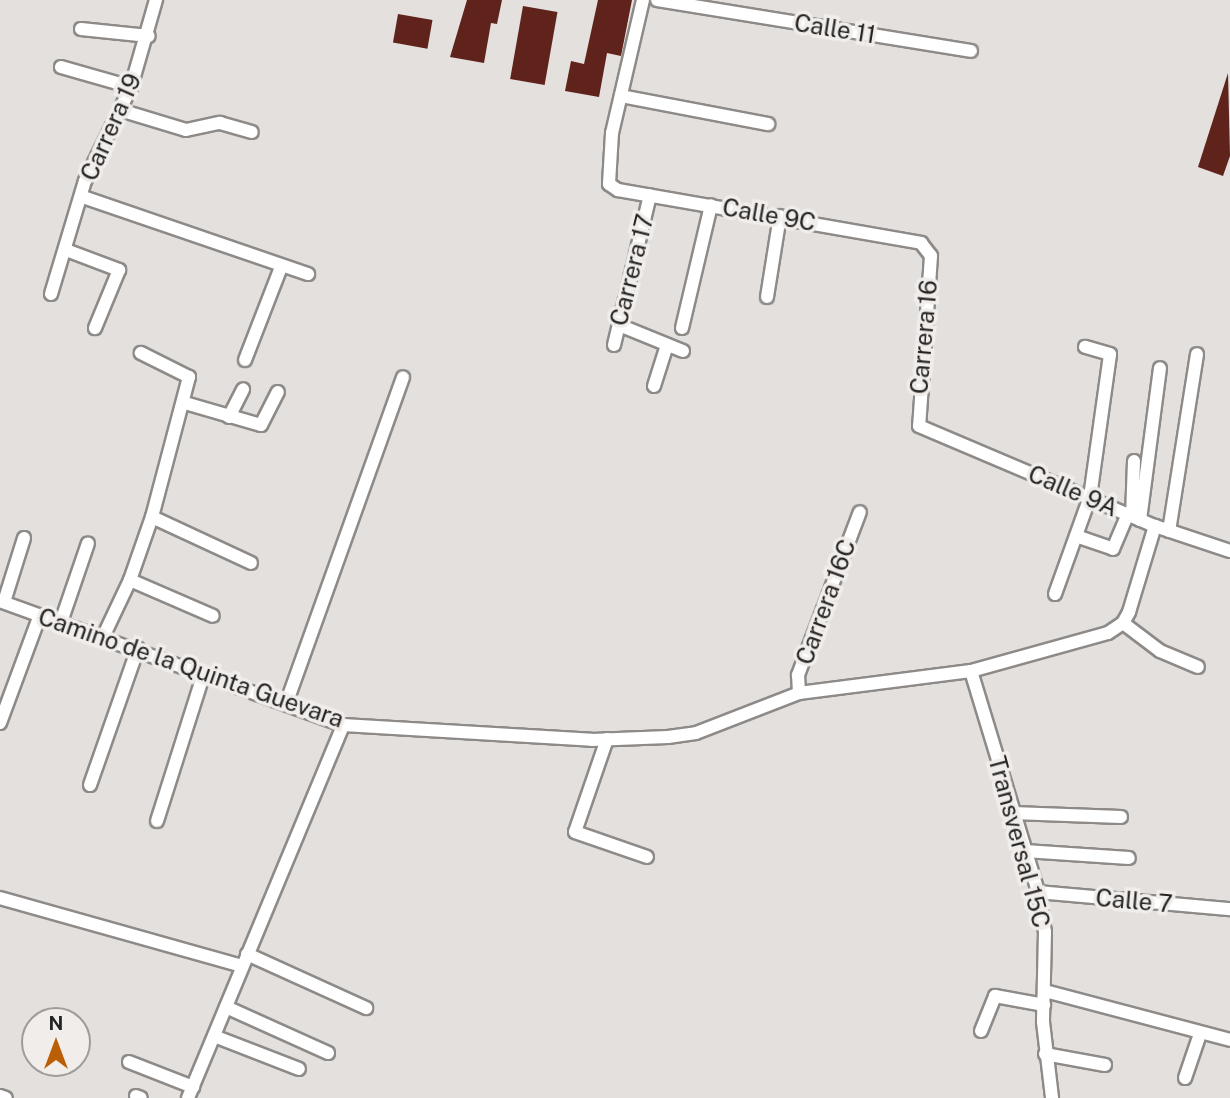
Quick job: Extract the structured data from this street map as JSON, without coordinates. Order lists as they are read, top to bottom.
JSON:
{
  "streets": {
    "street": [
      "Calle 11",
      "Carrera 19",
      "Calle 9C",
      "Carrera 17",
      "Carrera 16",
      "Calle 9A",
      "Carrera 16C",
      "Camino de la Quinta Guevara",
      "Transversal 15C",
      "Calle 7"
    ]
  },
  "crossings": [
    ["Calle 9C", "Carrera 17"],
    ["Calle 9C", "Carrera 16"],
    ["Carrera 16", "Calle 9A"],
    ["Carrera 16C", "Camino de la Quinta Guevara"],
    ["Camino de la Quinta Guevara", "Transversal 15C"],
    ["Transversal 15C", "Calle 7"]
  ],
  "north": "top"
}
